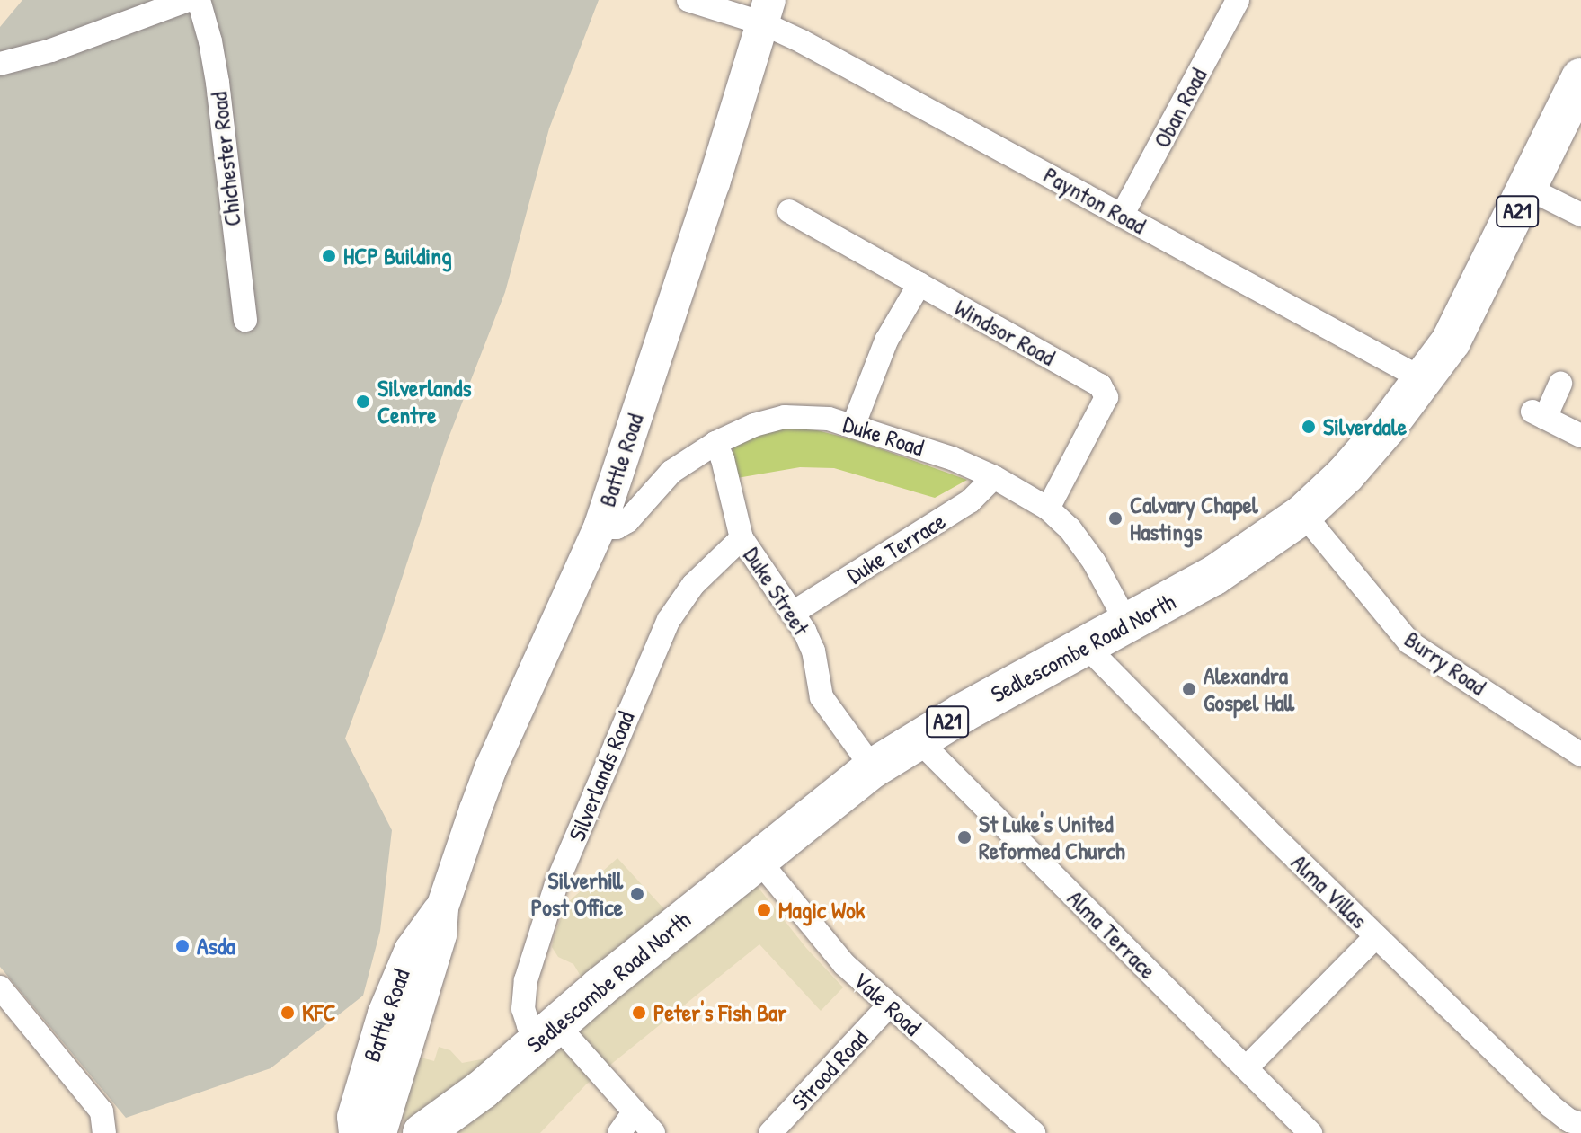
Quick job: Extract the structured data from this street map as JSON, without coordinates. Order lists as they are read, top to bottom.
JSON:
{
  "streets": {
    "highway": ["A21", "Sedlescombe Road North"],
    "main road": ["Battle Road"],
    "street": [
      "Oban Road",
      "Chichester Road",
      "Paynton Road",
      "Windsor Road",
      "Duke Road",
      "Duke Terrace",
      "Duke Street",
      "Burry Road",
      "Silverlands Road",
      "Alma Villas",
      "Alma Terrace",
      "Vale Road",
      "Strood Road"
    ]
  },
  "crossings": [
    ["Oban Road", "Paynton Road"],
    ["Paynton Road", "Battle Road"],
    ["Paynton Road", "Sedlescombe Road North"],
    ["A21", "Sedlescombe Road North"],
    ["Windsor Road", "Duke Road"],
    ["Duke Road", "Battle Road"],
    ["Duke Road", "Duke Terrace"],
    ["Duke Road", "Duke Street"],
    ["Duke Road", "Sedlescombe Road North"],
    ["Duke Terrace", "Duke Street"],
    ["Duke Street", "Sedlescombe Road North"],
    ["Duke Street", "Silverlands Road"],
    ["Sedlescombe Road North", "Burry Road"],
    ["Sedlescombe Road North", "Silverlands Road"],
    ["Sedlescombe Road North", "Alma Villas"],
    ["Sedlescombe Road North", "Alma Terrace"],
    ["Sedlescombe Road North", "Vale Road"],
    ["Vale Road", "Strood Road"]
  ],
  "places": [
    "HCP Building",
    "Silverlands Centre",
    "Silverdale",
    "Calvary Chapel Hastings",
    "Alexandra Gospel Hall",
    "St Luke's United Reformed Church",
    "Silverhill Post Office",
    "Magic Wok",
    "Asda",
    "KFC",
    "Peter's Fish Bar"
  ]
}
